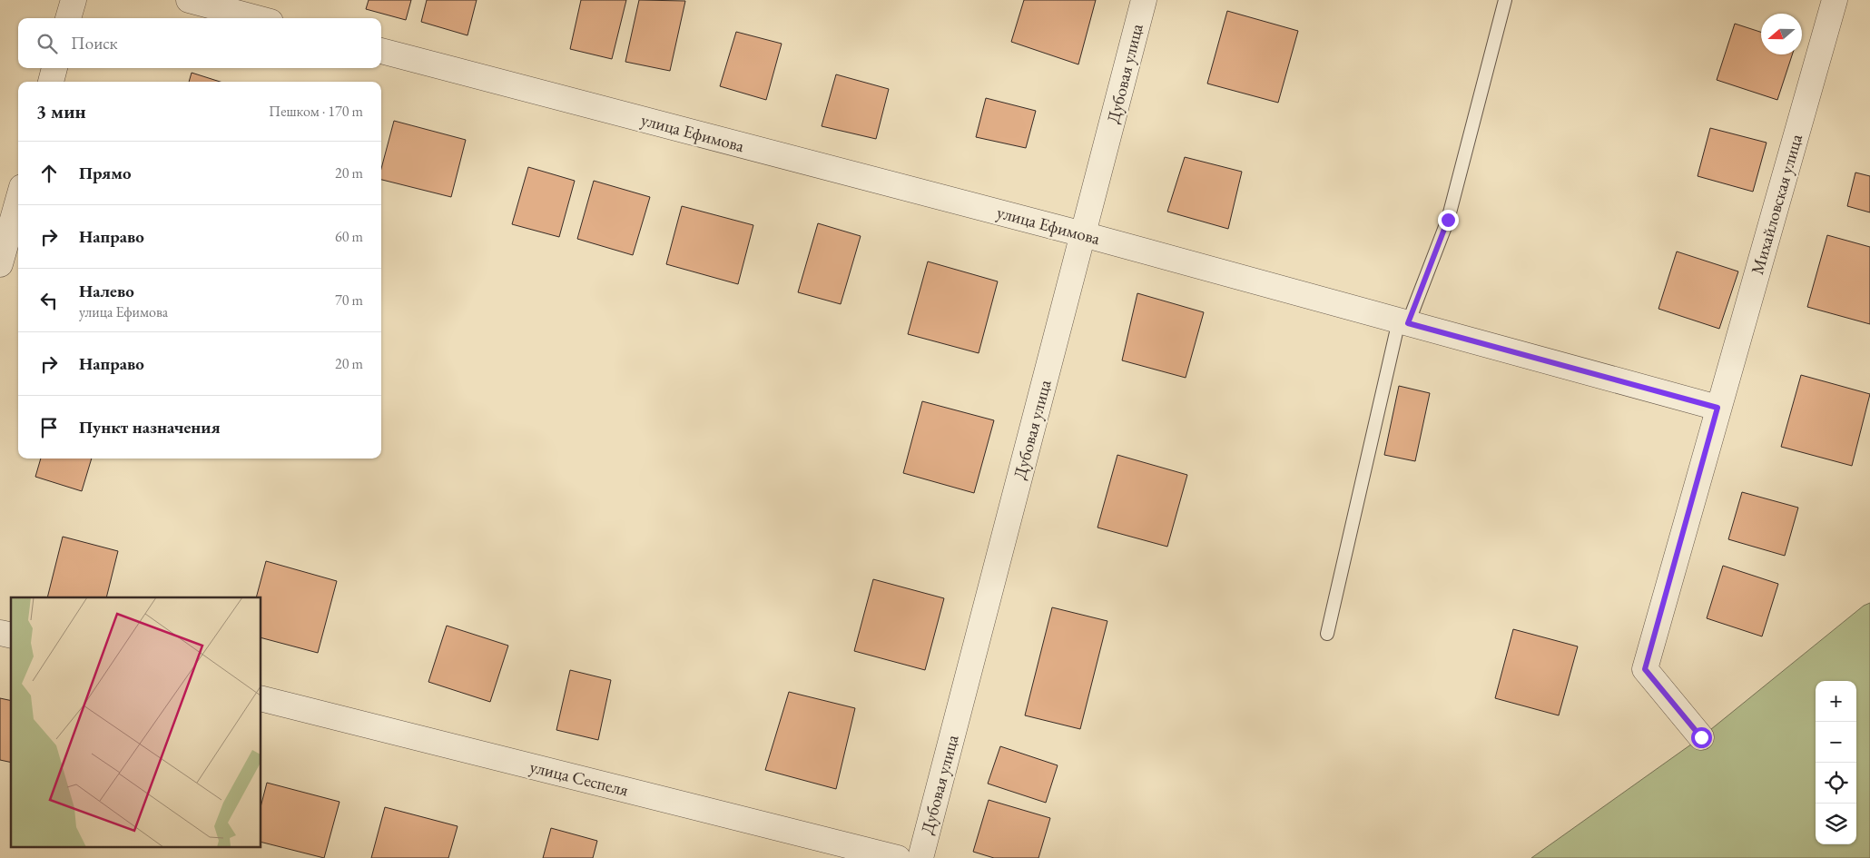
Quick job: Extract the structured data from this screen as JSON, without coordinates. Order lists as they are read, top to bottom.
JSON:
{
  "streets": {
    "street": [
      "Дубовая улица",
      "улица Ефимова",
      "Михайловская улица",
      "улица Сеспеля"
    ]
  },
  "crossings": [
    ["Дубовая улица", "улица Ефимова"],
    ["улица Ефимова", "Михайловская улица"]
  ],
  "north": "left",
  "page": {
    "search": "Поиск",
    "heading": ["3 мин", "Пешком · 170 m"],
    "list": [
      ["Прямо", "20 m"],
      ["Направо", "60 m"],
      ["Налево", "улица Ефимова", "70 m"],
      ["Направо", "20 m"],
      "Пункт назначения"
    ],
    "map_buttons": ["+", "−"]
  }
}
